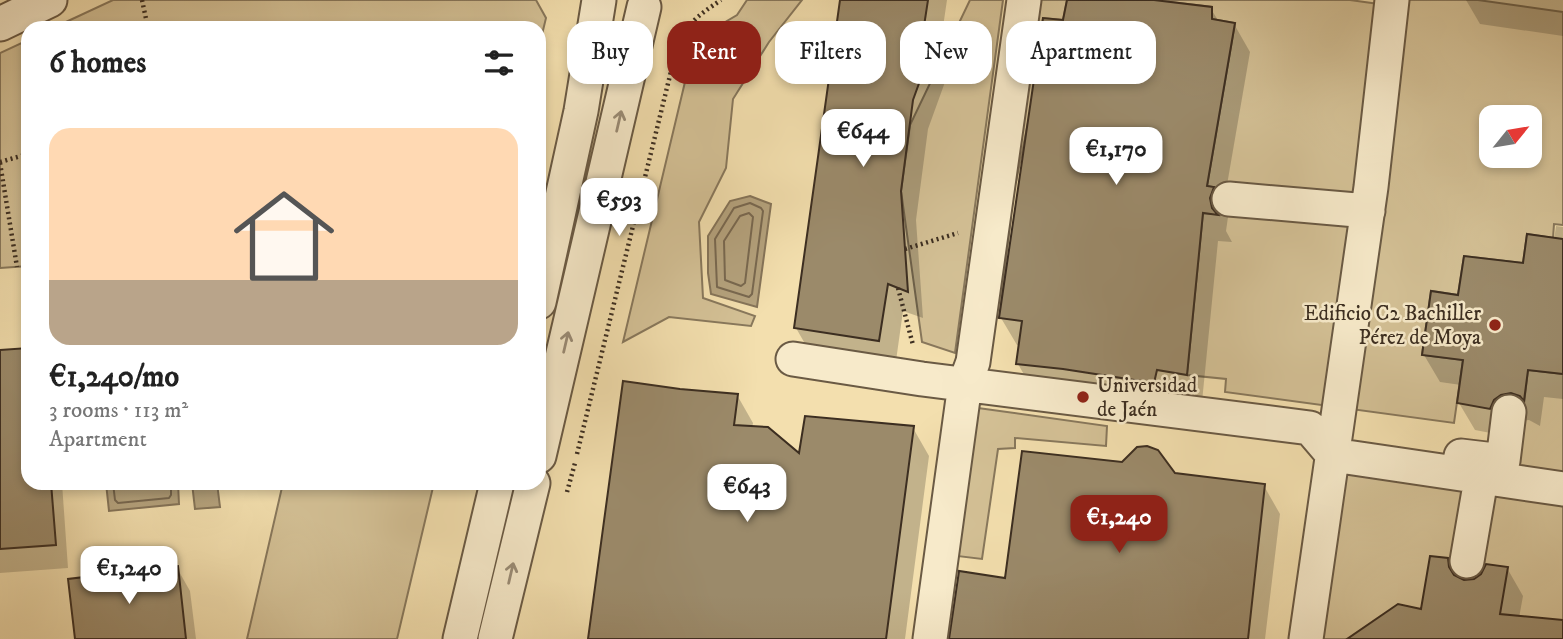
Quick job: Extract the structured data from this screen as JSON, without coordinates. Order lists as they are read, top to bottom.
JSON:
{
  "places": ["Edificio C2 Bachiller Pérez de Moya", "Universidad de Jaén"],
  "north": "top right",
  "page": {
    "chip": [
      "Buy",
      "Rent",
      "Filters",
      "New",
      "Apartment"
    ],
    "heading": "6 homes",
    "list": [
      {
        "name": "€1,240/mo",
        "note": "3 rooms · 113 m² · Apartment"
      }
    ],
    "price": [
      "€644",
      "€1,170",
      "€593",
      "€643",
      "€1,240",
      "€1,240"
    ]
  }
}
